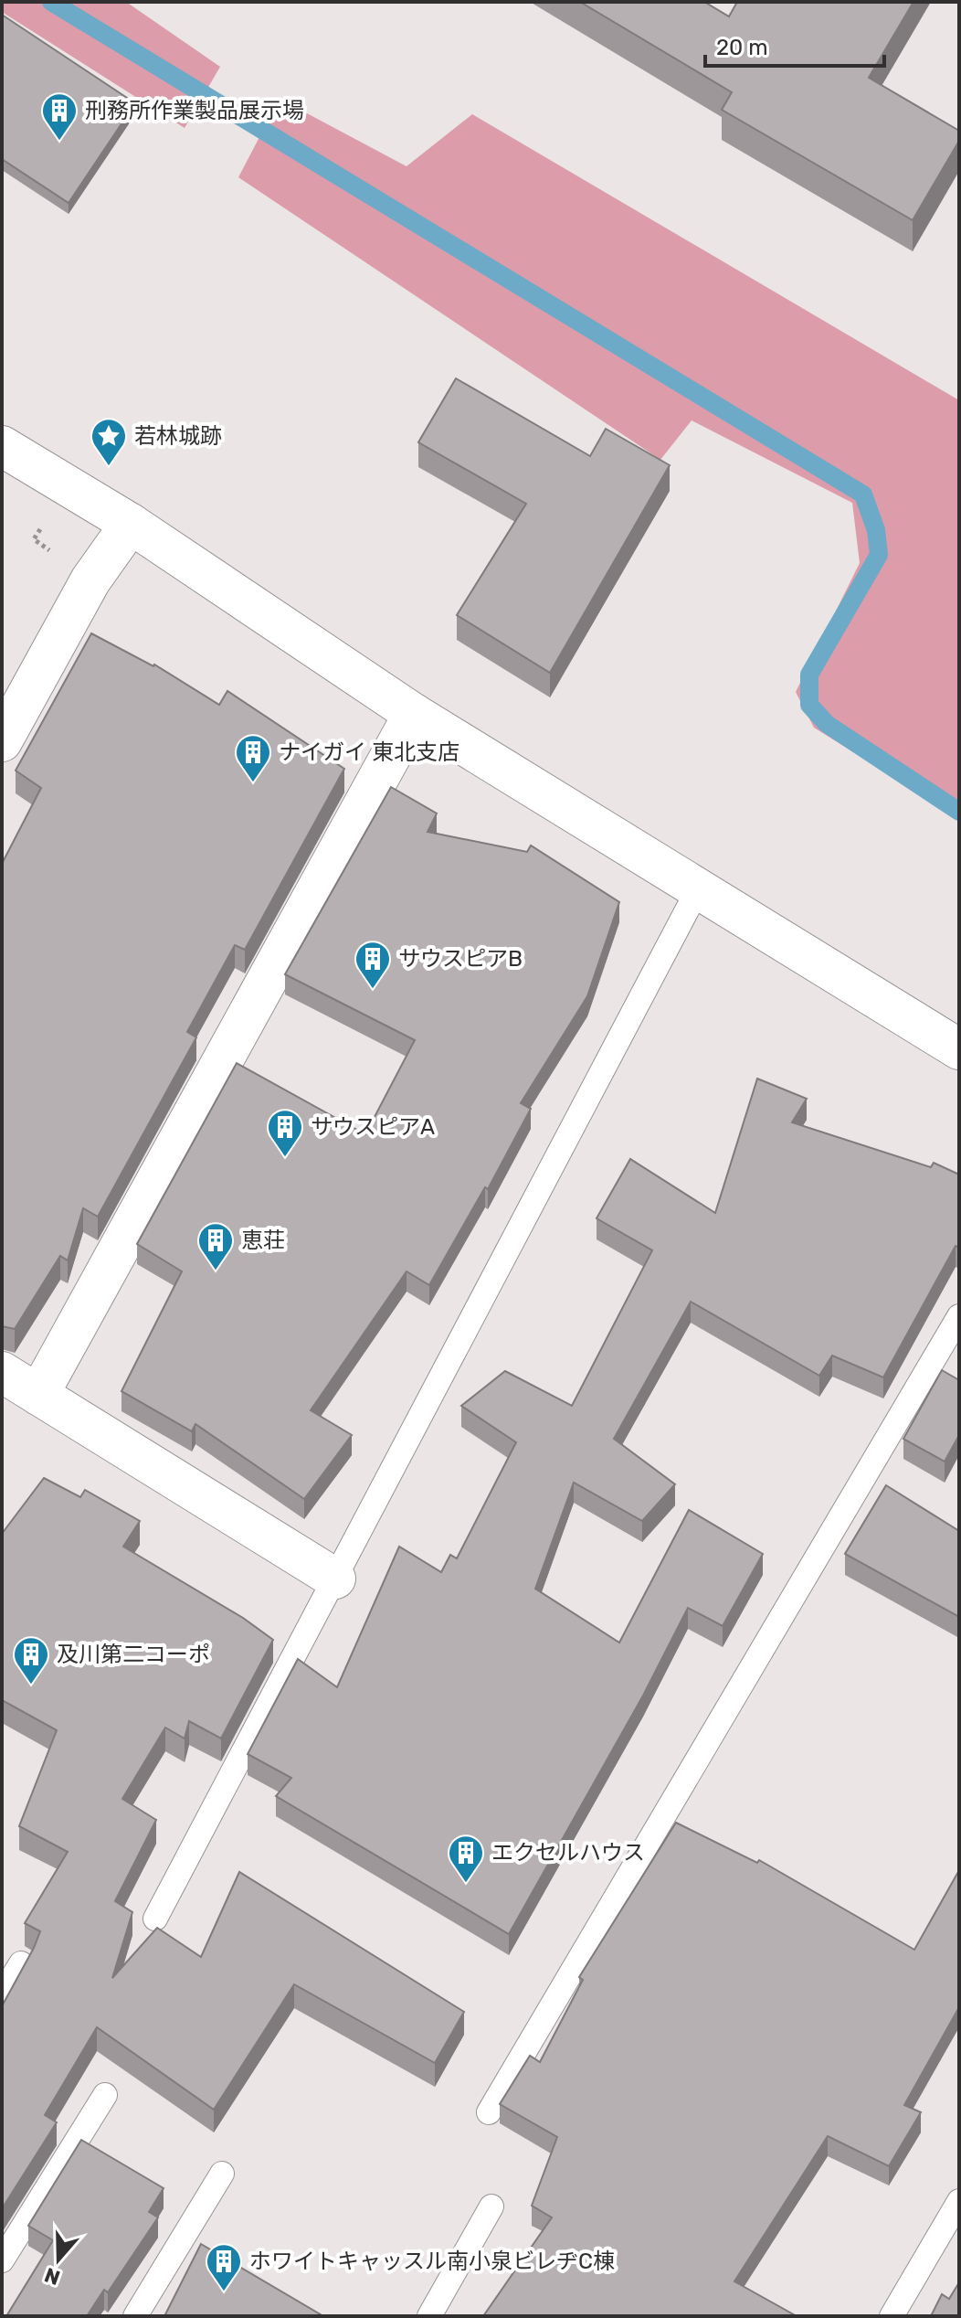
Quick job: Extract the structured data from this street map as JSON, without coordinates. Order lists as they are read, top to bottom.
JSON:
{
  "places": {
    "building": [
      "刑務所作業製品展示場",
      "ナイガイ 東北支店",
      "サウスピアB",
      "サウスピアA",
      "恵荘",
      "及川第二コーポ",
      "エクセルハウス",
      "ホワイトキャッスル南小泉ビレヂC棟"
    ],
    "place": ["若林城跡"]
  },
  "scale_bar": "20 m",
  "north": "bottom"
}
